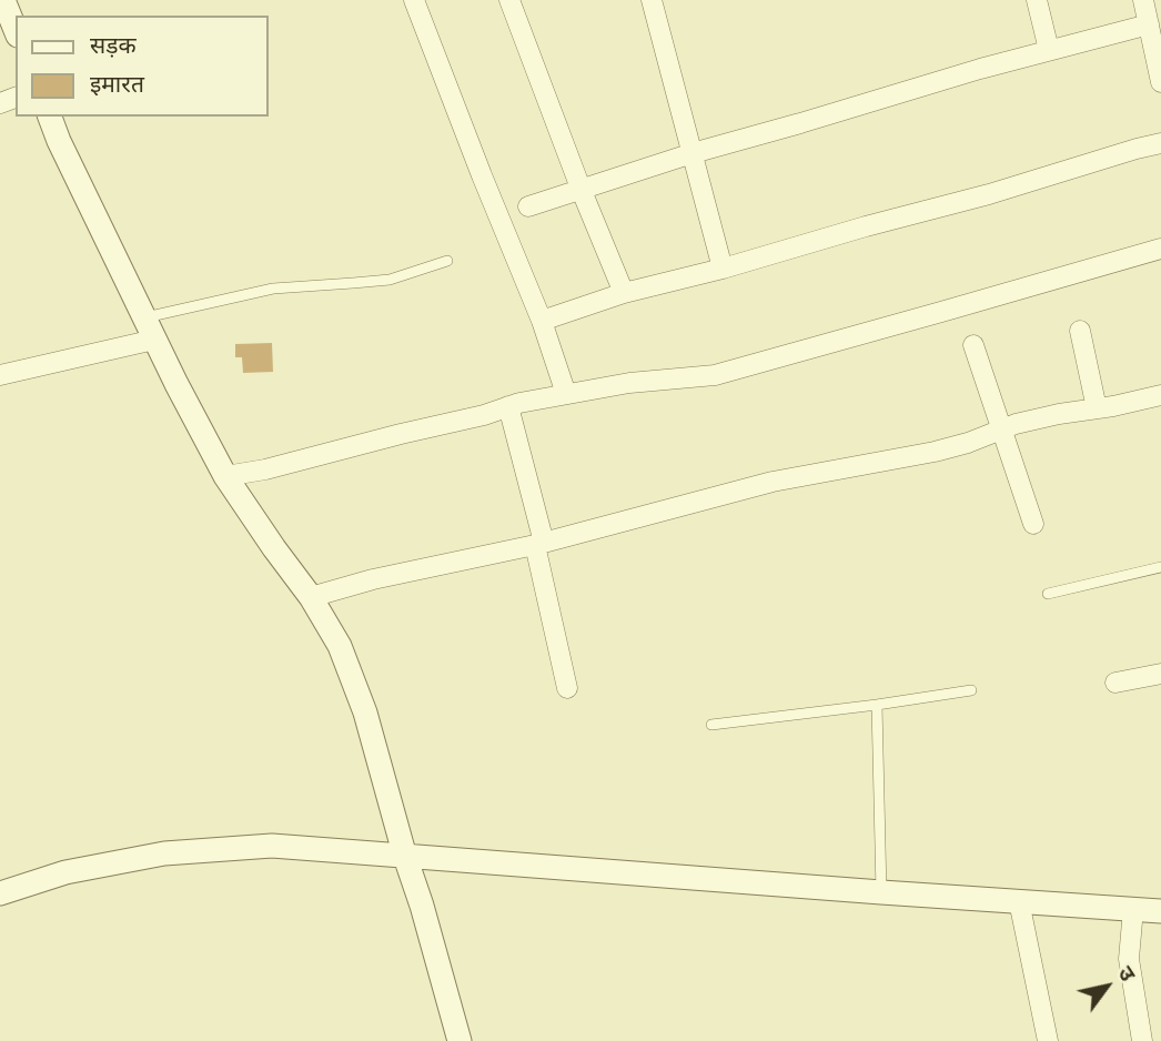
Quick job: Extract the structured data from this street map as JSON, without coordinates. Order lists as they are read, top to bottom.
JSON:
{
  "legend": ["सड़क", "इमारत"],
  "north": "top right"
}
